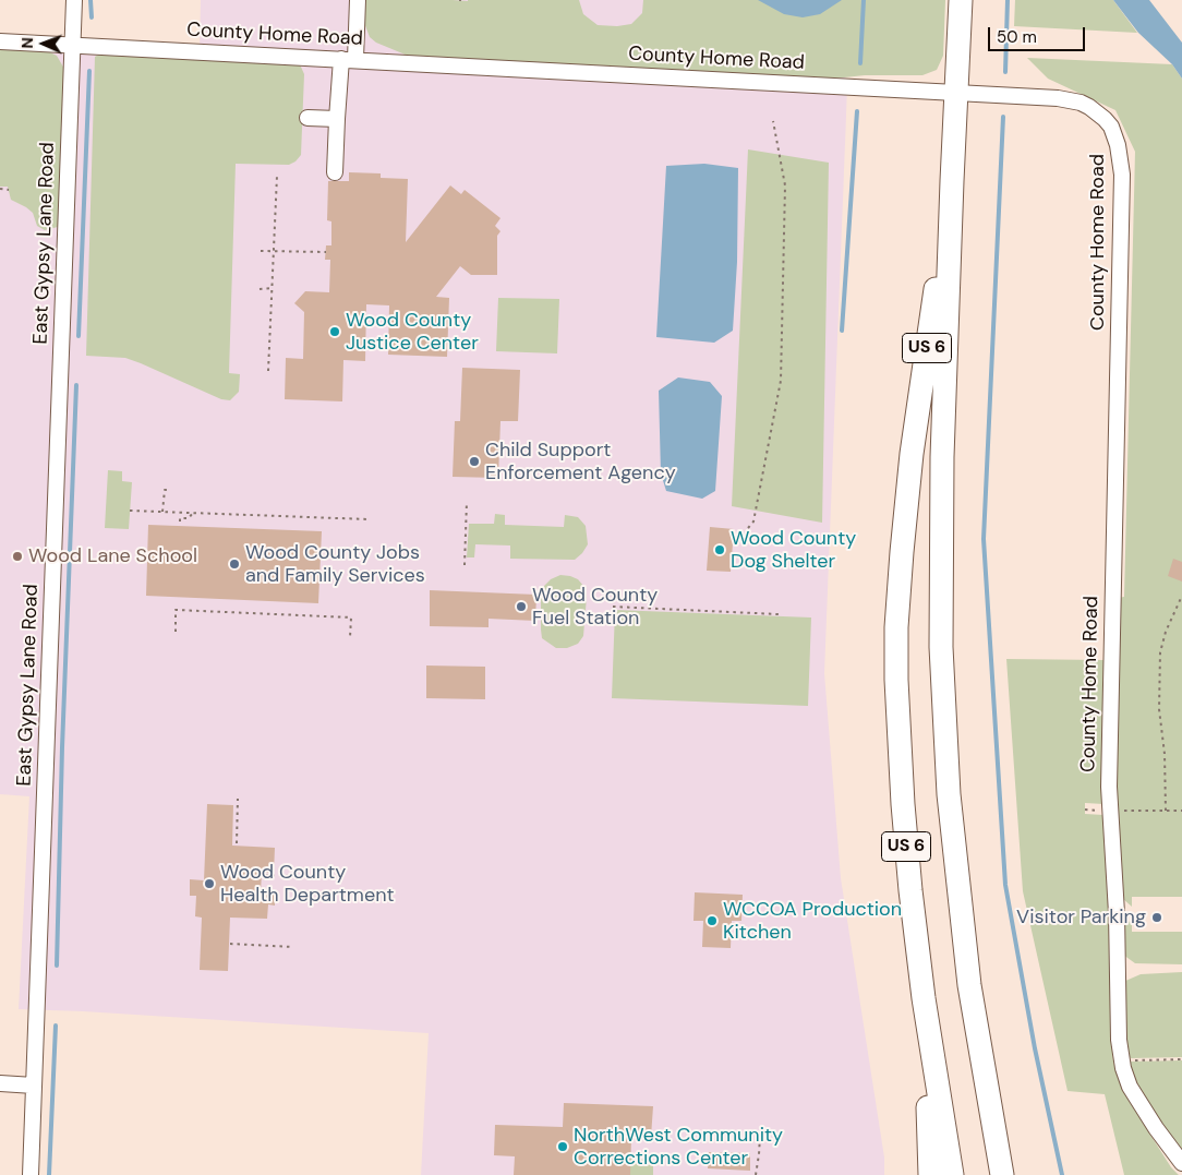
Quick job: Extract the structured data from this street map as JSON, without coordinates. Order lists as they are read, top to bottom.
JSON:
{
  "streets": {
    "highway": ["US 6"],
    "street": ["County Home Road", "East Gypsy Lane Road"]
  },
  "crossings": [
    ["County Home Road", "East Gypsy Lane Road"],
    ["County Home Road", "US 6"]
  ],
  "places": [
    "Wood County Justice Center",
    "Child Support Enforcement Agency",
    "Wood County Dog Shelter",
    "Wood Lane School",
    "Wood County Jobs and Family Services",
    "Wood County Fuel Station",
    "Wood County Health Department",
    "Visitor Parking",
    "WCCOA Production Kitchen",
    "NorthWest Community Corrections Center"
  ],
  "scale_bar": "50 m",
  "north": "left"
}
